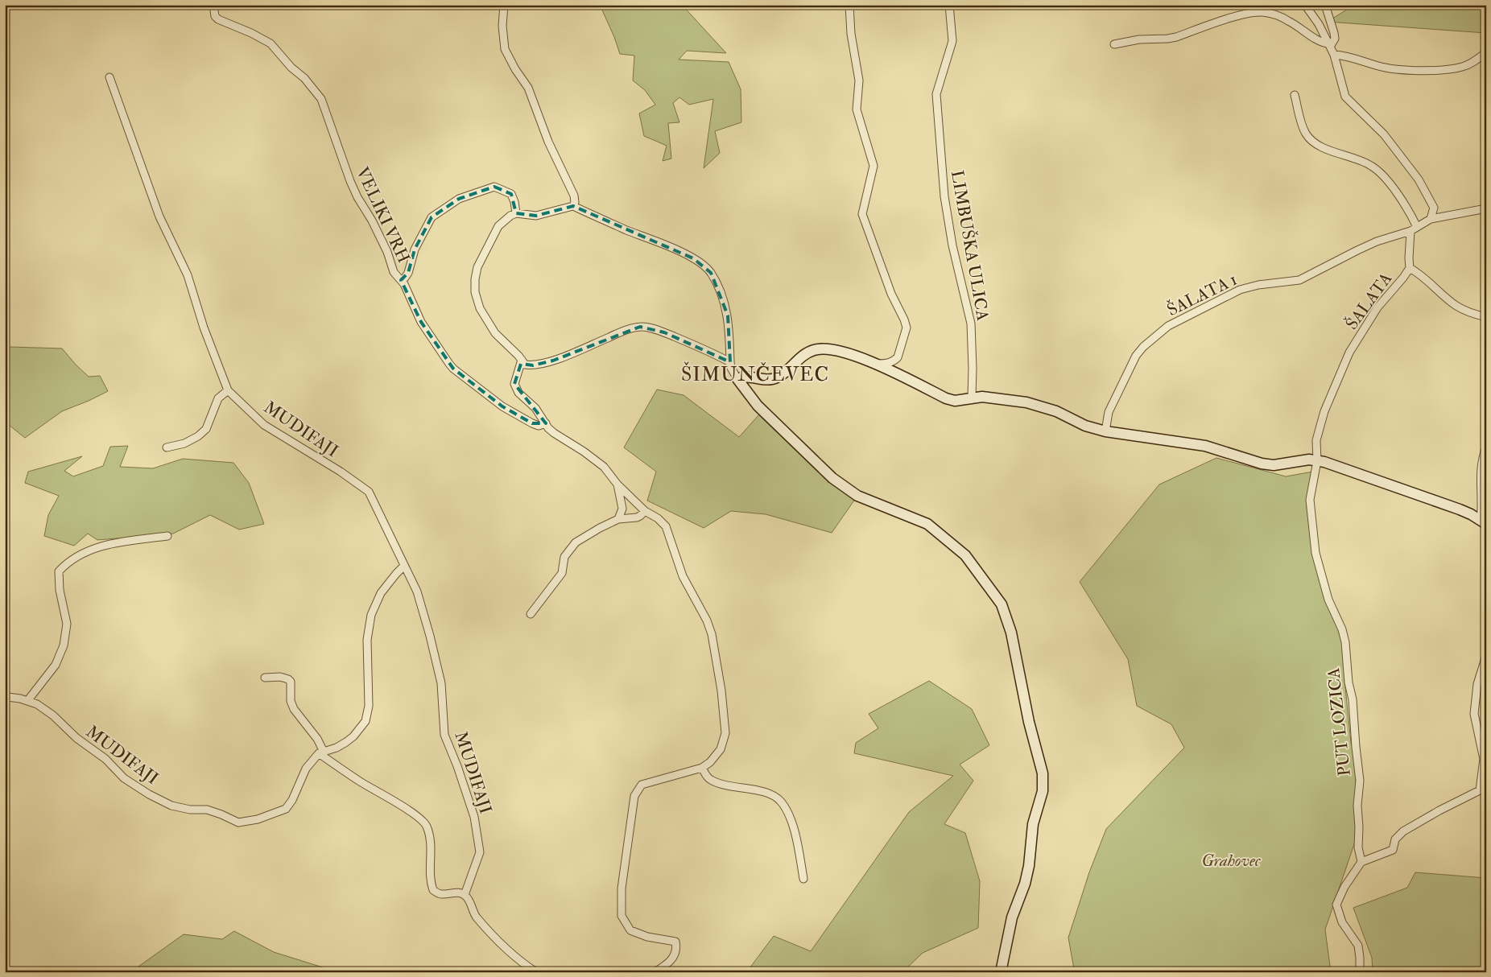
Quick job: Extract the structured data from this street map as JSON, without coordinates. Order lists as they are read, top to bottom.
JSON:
{
  "streets": {
    "street": [
      "VELIKI VRH",
      "LIMBUŠKA ULICA",
      "ŠALATA 1",
      "ŠALATA",
      "MUDIFAJI",
      "PUT LOZICA"
    ]
  },
  "crossings": [
    ["ŠALATA 1", "ŠALATA"],
    ["ŠALATA", "PUT LOZICA"]
  ],
  "districts": ["ŠIMUNČEVEC"],
  "parks": ["Grahovec"]
}
